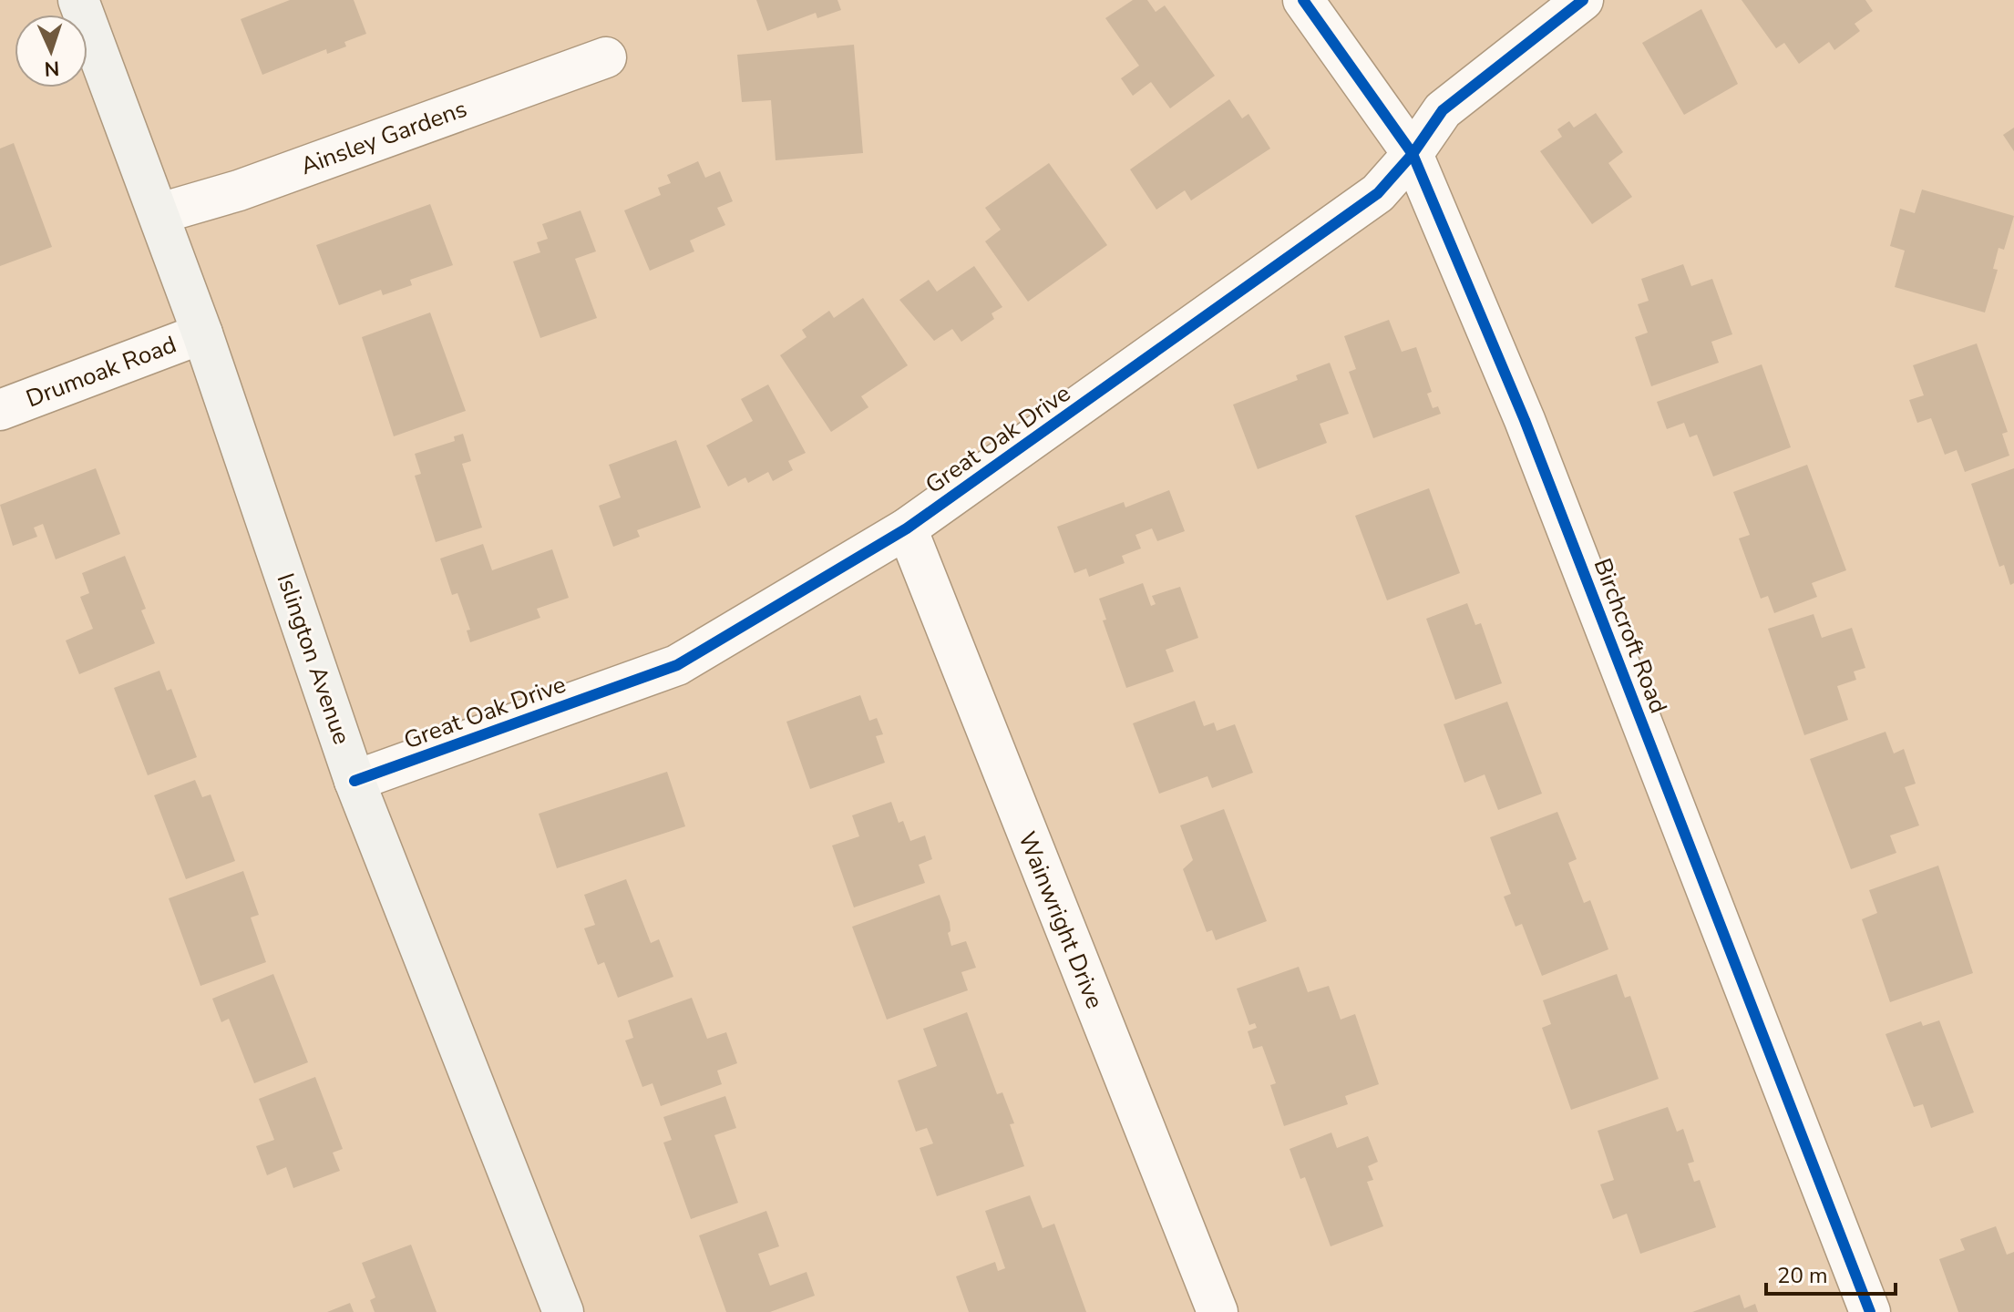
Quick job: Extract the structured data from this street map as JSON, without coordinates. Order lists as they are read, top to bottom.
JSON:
{
  "streets": {
    "main road": ["Islington Avenue"],
    "street": [
      "Ainsley Gardens",
      "Drumoak Road",
      "Great Oak Drive",
      "Birchcroft Road",
      "Wainwright Drive"
    ]
  },
  "crossings": [
    ["Ainsley Gardens", "Islington Avenue"],
    ["Drumoak Road", "Islington Avenue"],
    ["Great Oak Drive", "Birchcroft Road"],
    ["Great Oak Drive", "Islington Avenue"],
    ["Great Oak Drive", "Wainwright Drive"]
  ],
  "scale_bar": "20 m",
  "north": "bottom"
}
